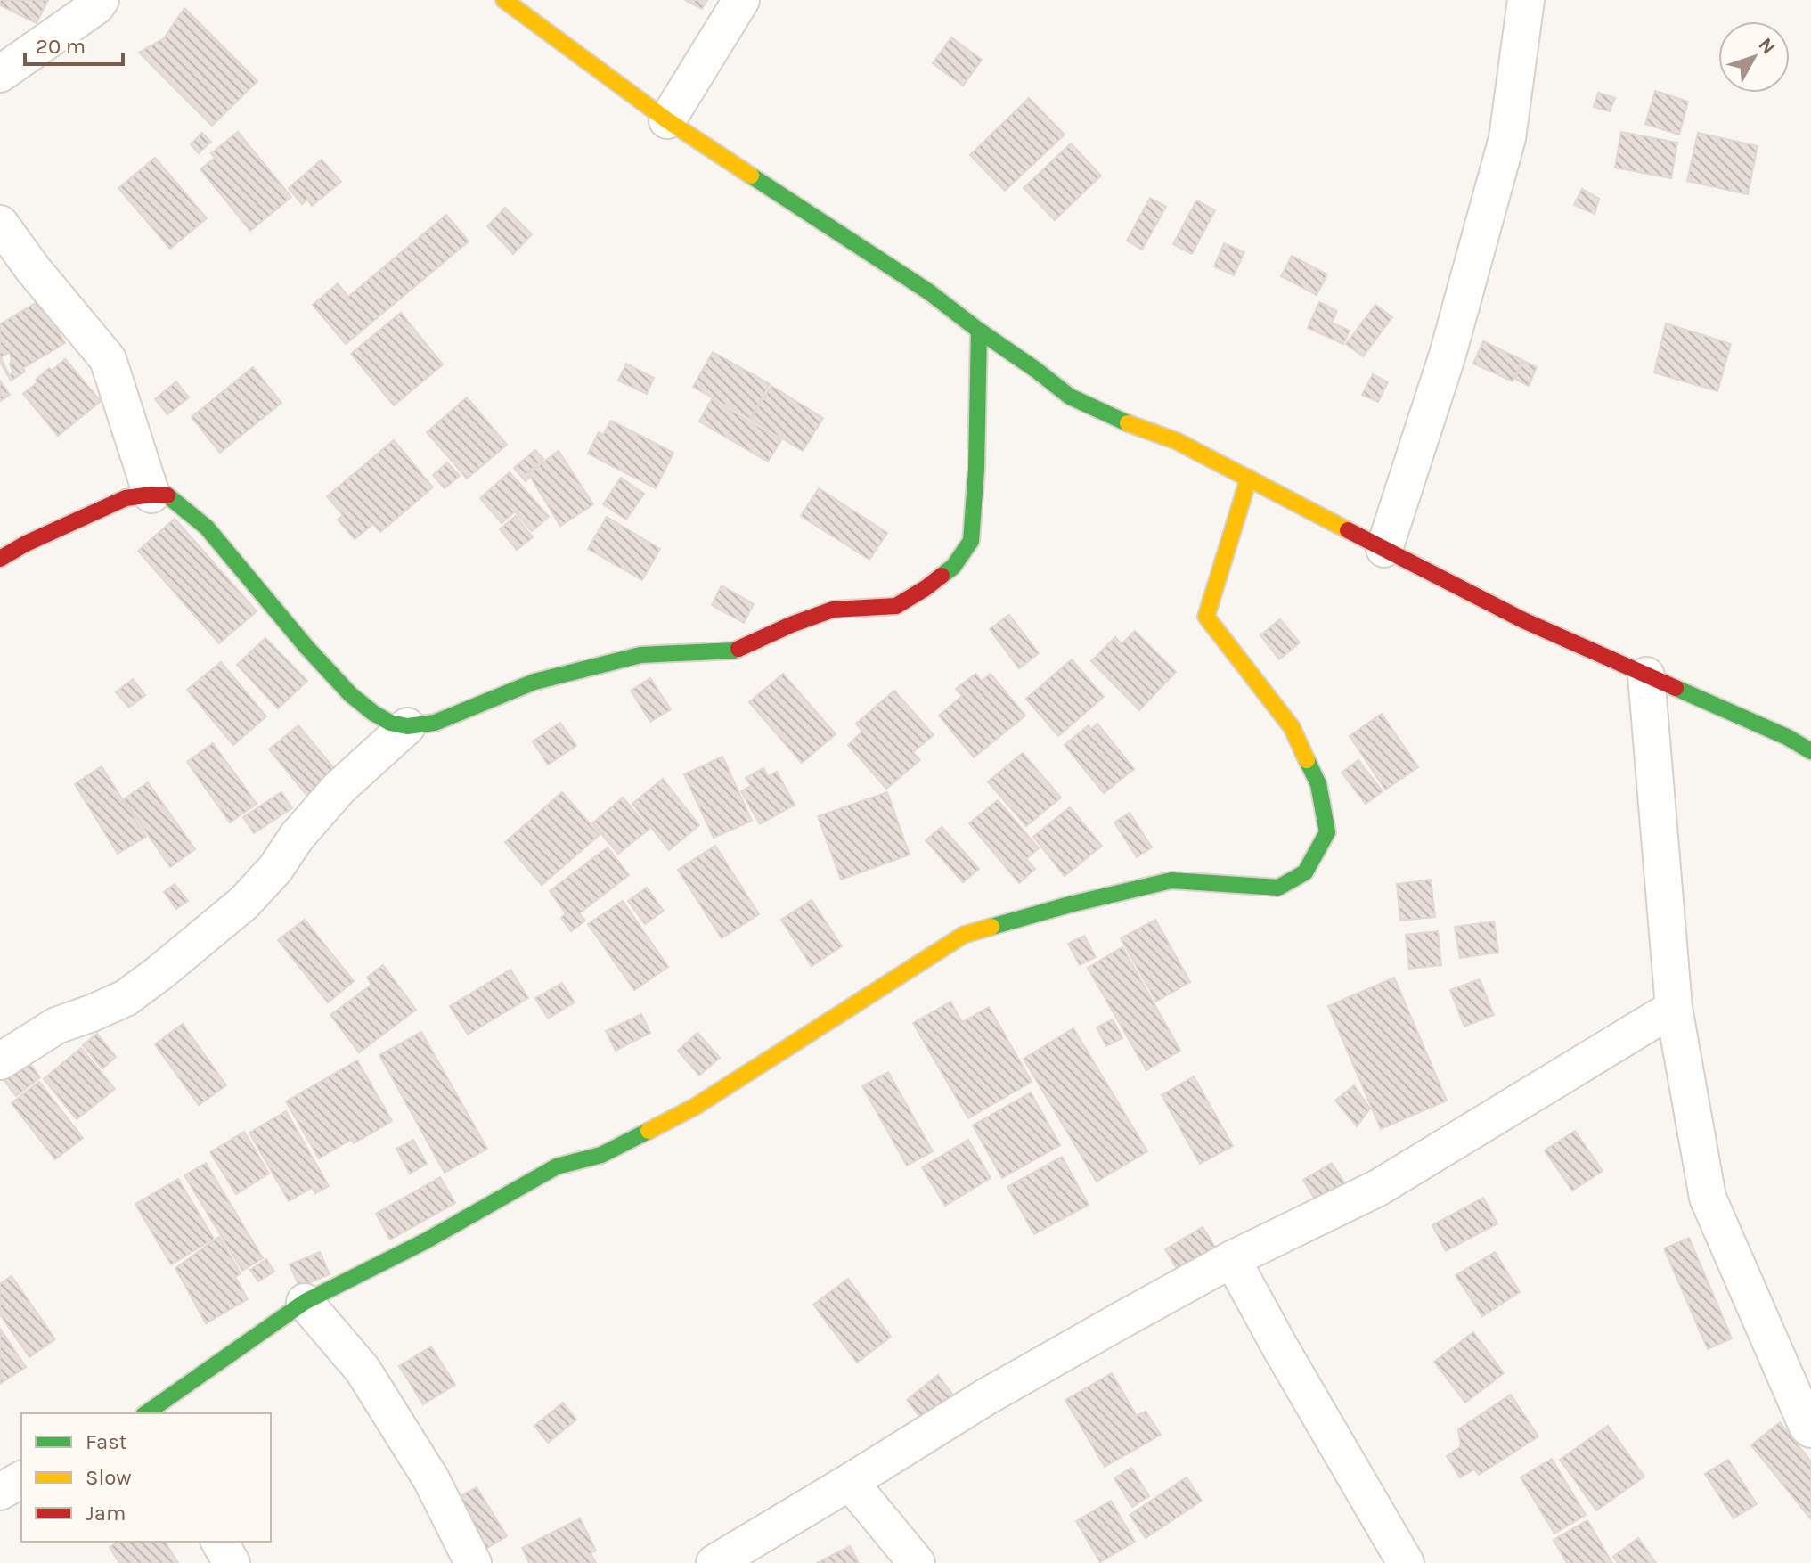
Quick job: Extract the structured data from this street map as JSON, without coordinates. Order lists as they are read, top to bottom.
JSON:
{
  "legend": ["Fast", "Slow", "Jam"],
  "scale_bar": "20 m",
  "north": "top right"
}
